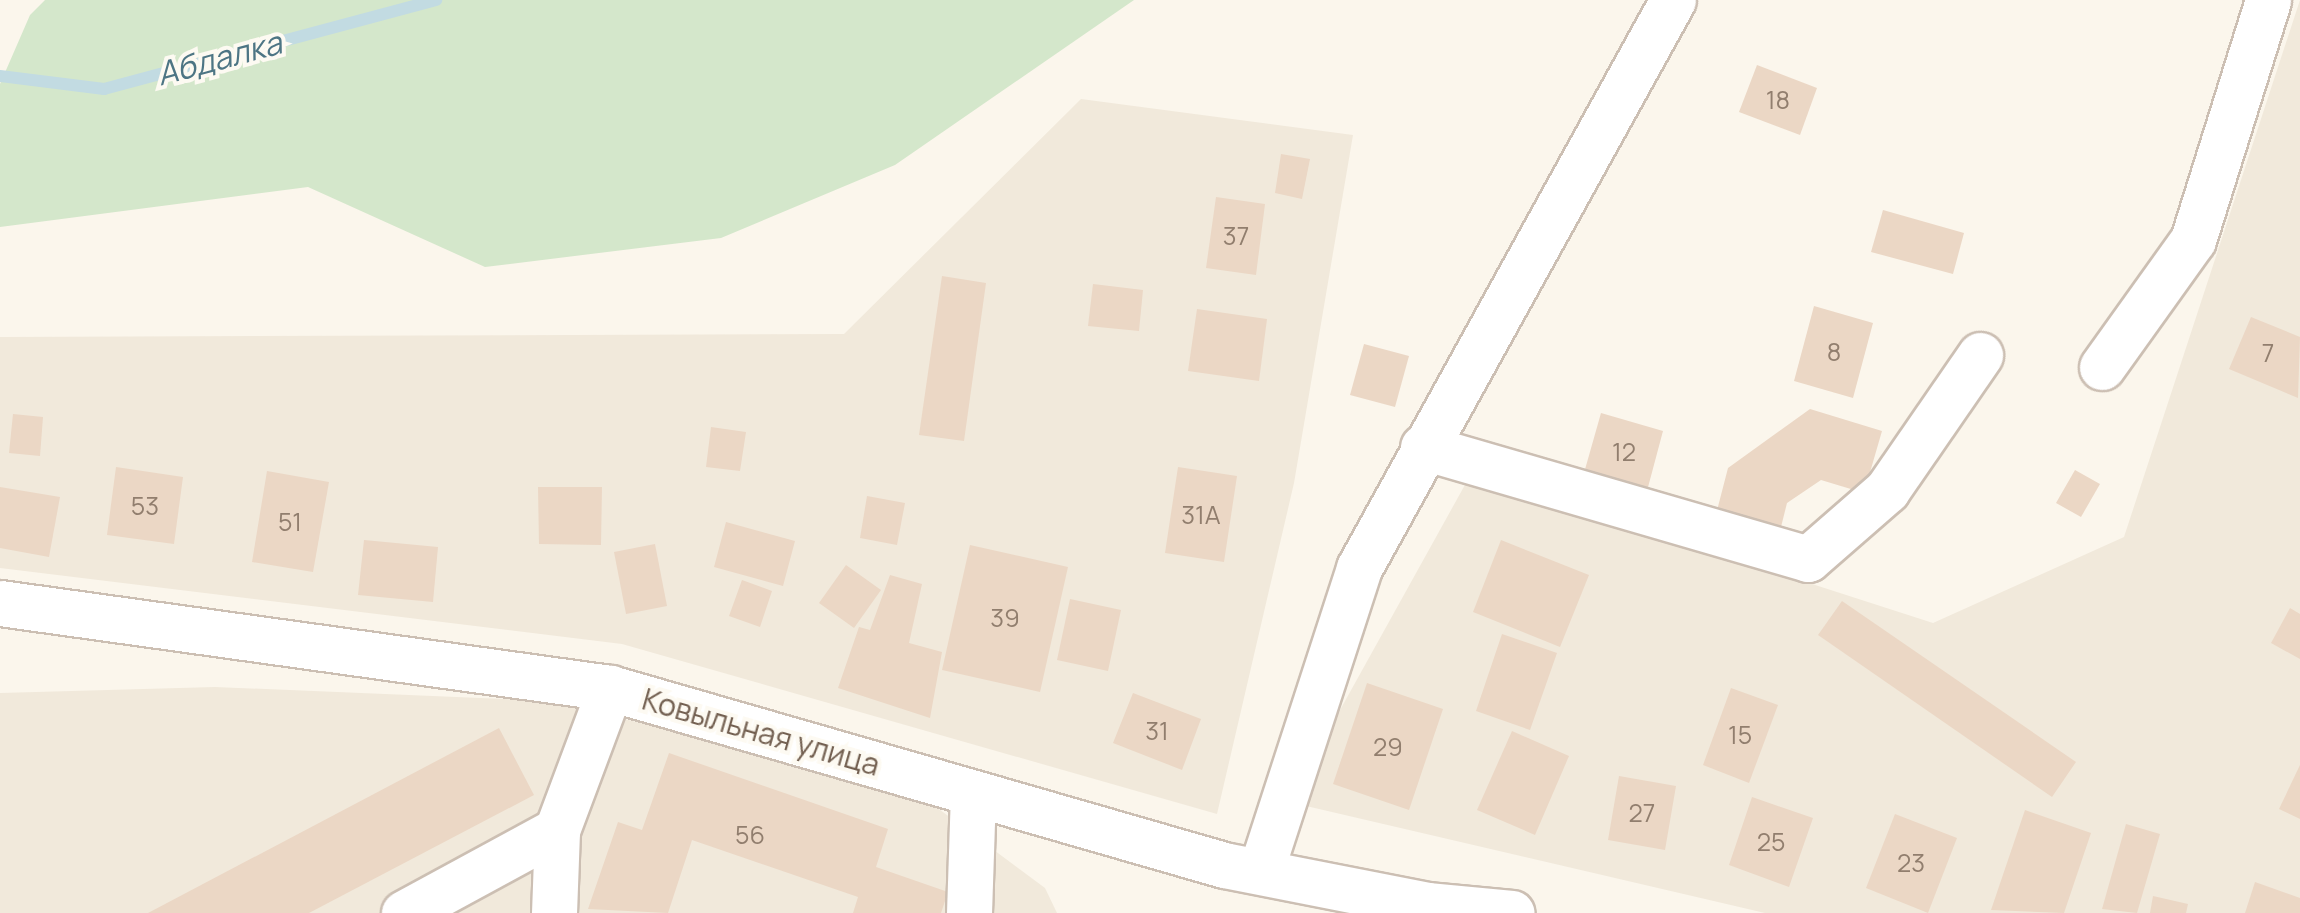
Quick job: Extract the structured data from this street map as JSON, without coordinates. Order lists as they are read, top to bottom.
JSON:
{
  "streets": {
    "street": ["Ковыльная улица"]
  },
  "water": ["Абдалка"],
  "house_numbers": [
    "18",
    "37",
    "8",
    "7",
    "12",
    "53",
    "31А",
    "51",
    "39",
    "31",
    "15",
    "29",
    "27",
    "56",
    "25",
    "23"
  ]
}
